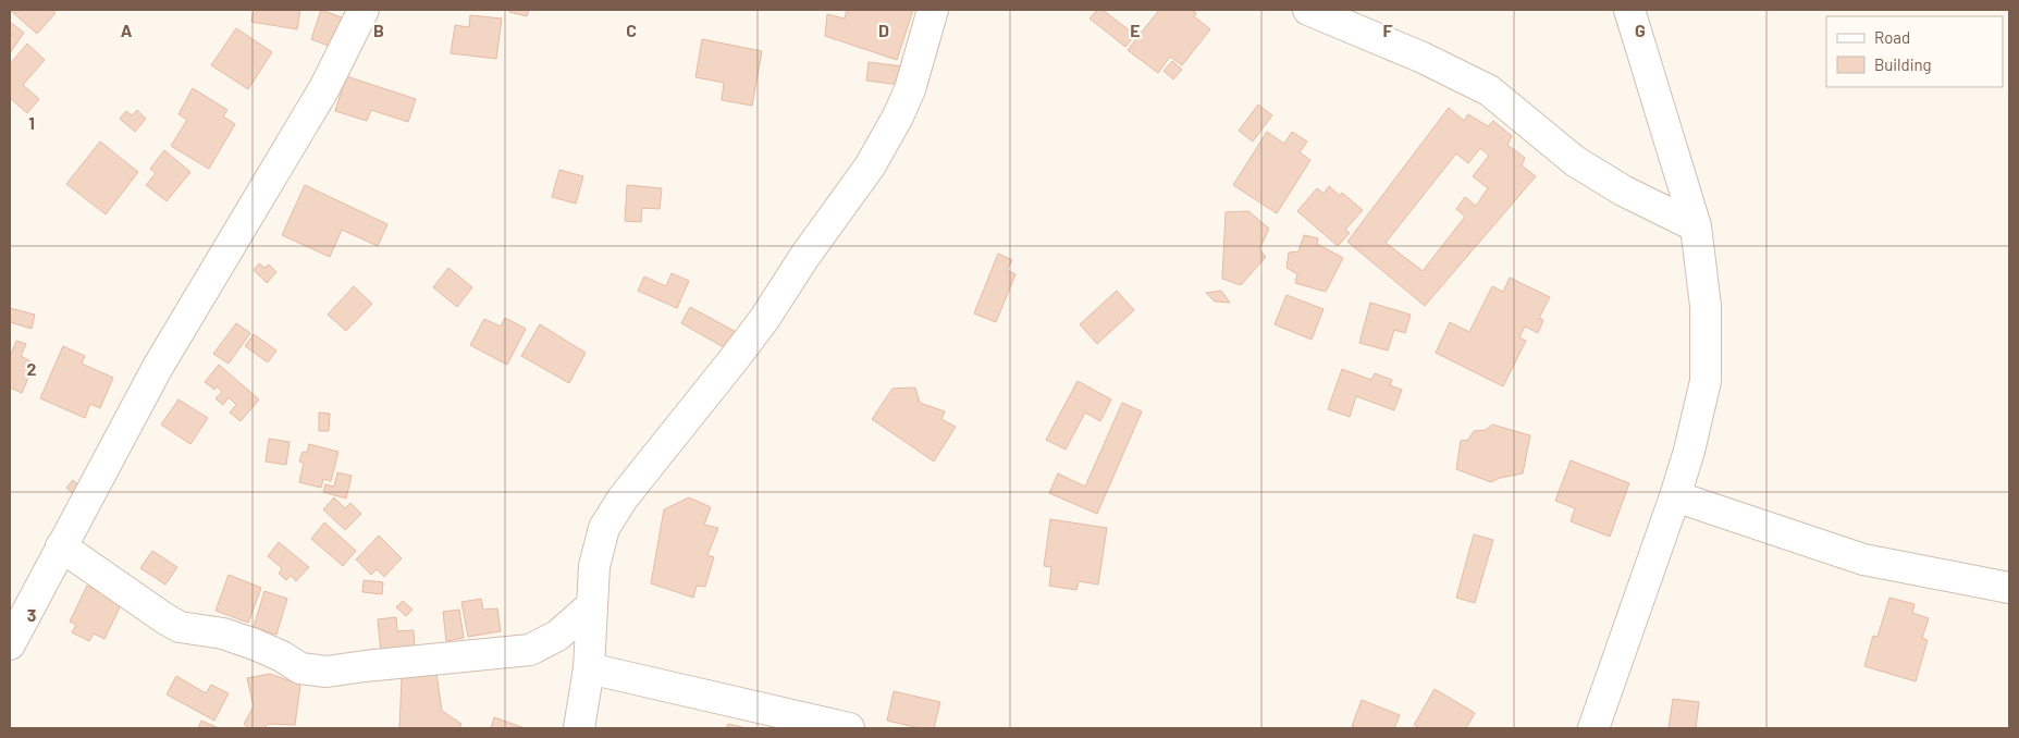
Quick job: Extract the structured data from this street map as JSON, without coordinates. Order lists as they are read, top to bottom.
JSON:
{
  "legend": ["Road", "Building"],
  "grid": {
    "columns": [
      "A",
      "B",
      "C",
      "D",
      "E",
      "F",
      "G"
    ],
    "rows": ["1", "2", "3"]
  }
}
